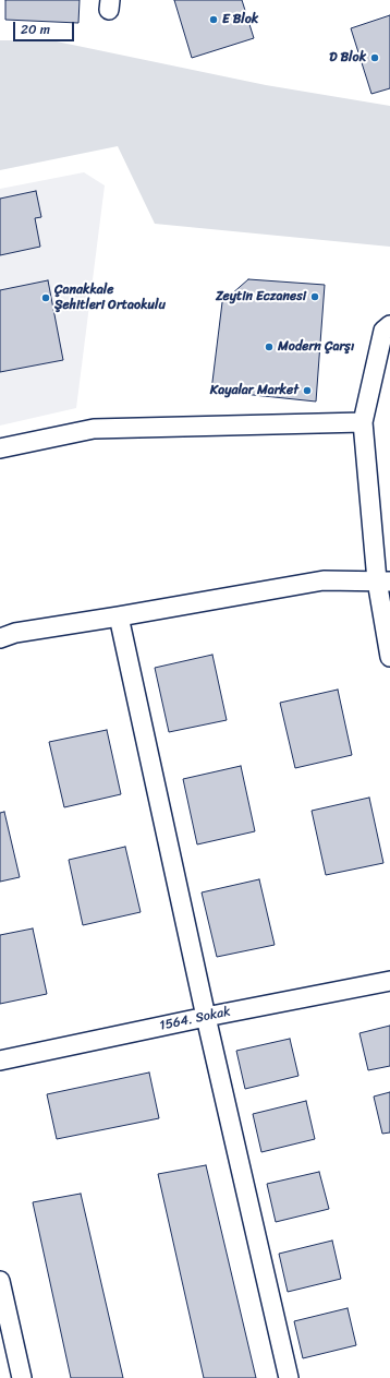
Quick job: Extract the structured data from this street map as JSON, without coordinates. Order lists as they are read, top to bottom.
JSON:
{
  "streets": {
    "street": ["1564. Sokak"]
  },
  "places": [
    "E Blok",
    "D Blok",
    "Zeytin Eczanesi",
    "Çanakkale Şehitleri Ortaokulu",
    "Modern Çarşı",
    "Kayalar Market"
  ],
  "scale_bar": "20 m"
}
